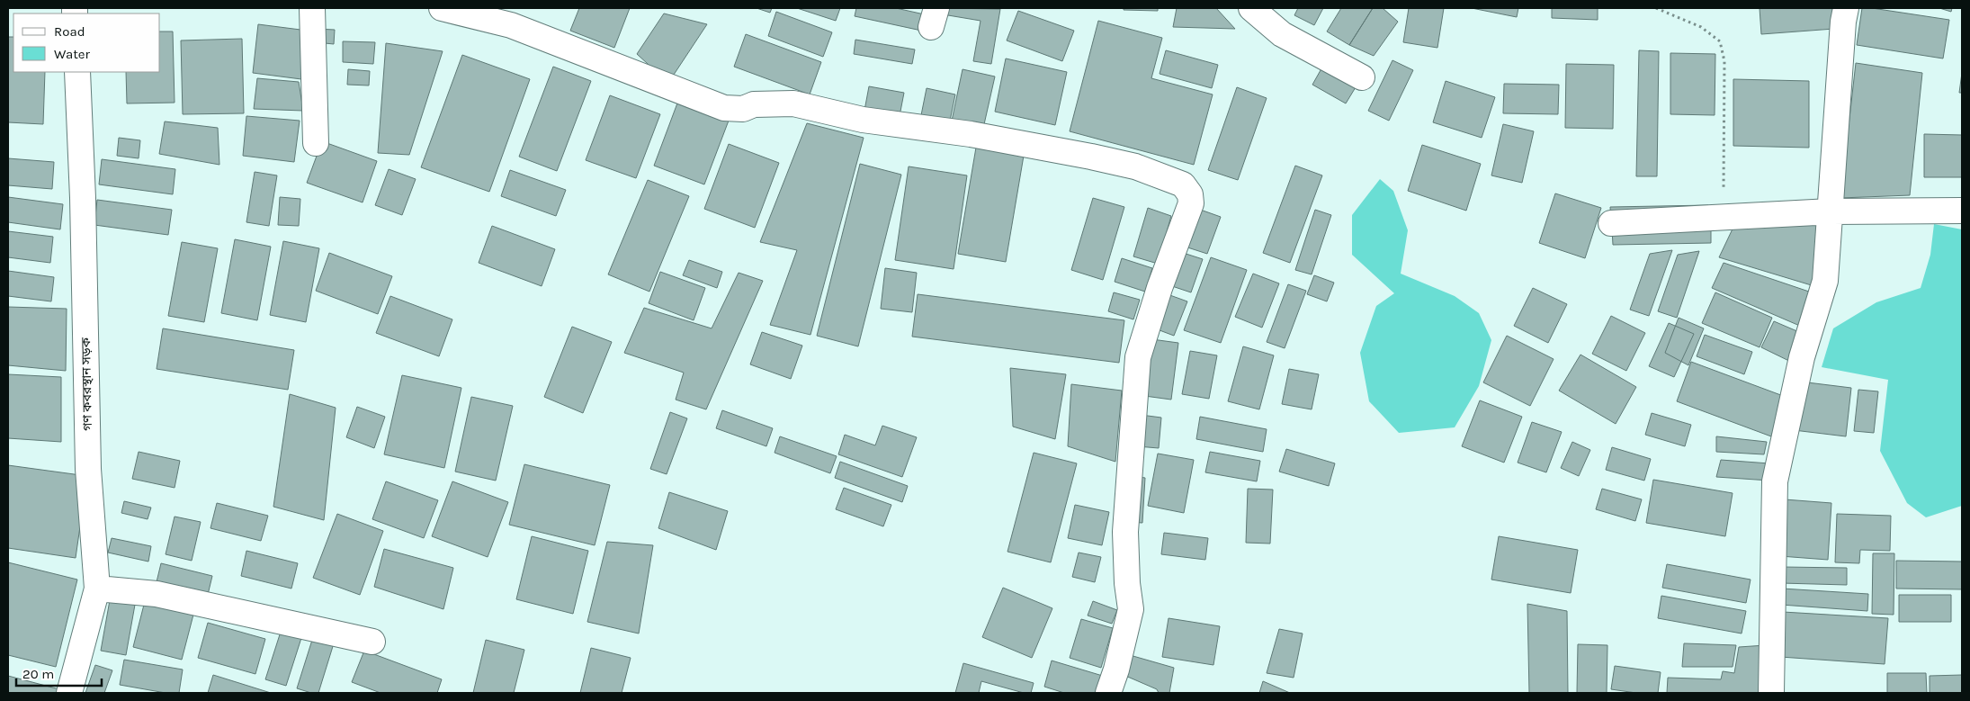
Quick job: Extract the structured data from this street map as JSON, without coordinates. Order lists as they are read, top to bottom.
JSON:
{
  "streets": {
    "street": ["গণ কবরস্থান সড়ক"]
  },
  "legend": ["Road", "Water"],
  "scale_bar": "20 m"
}
